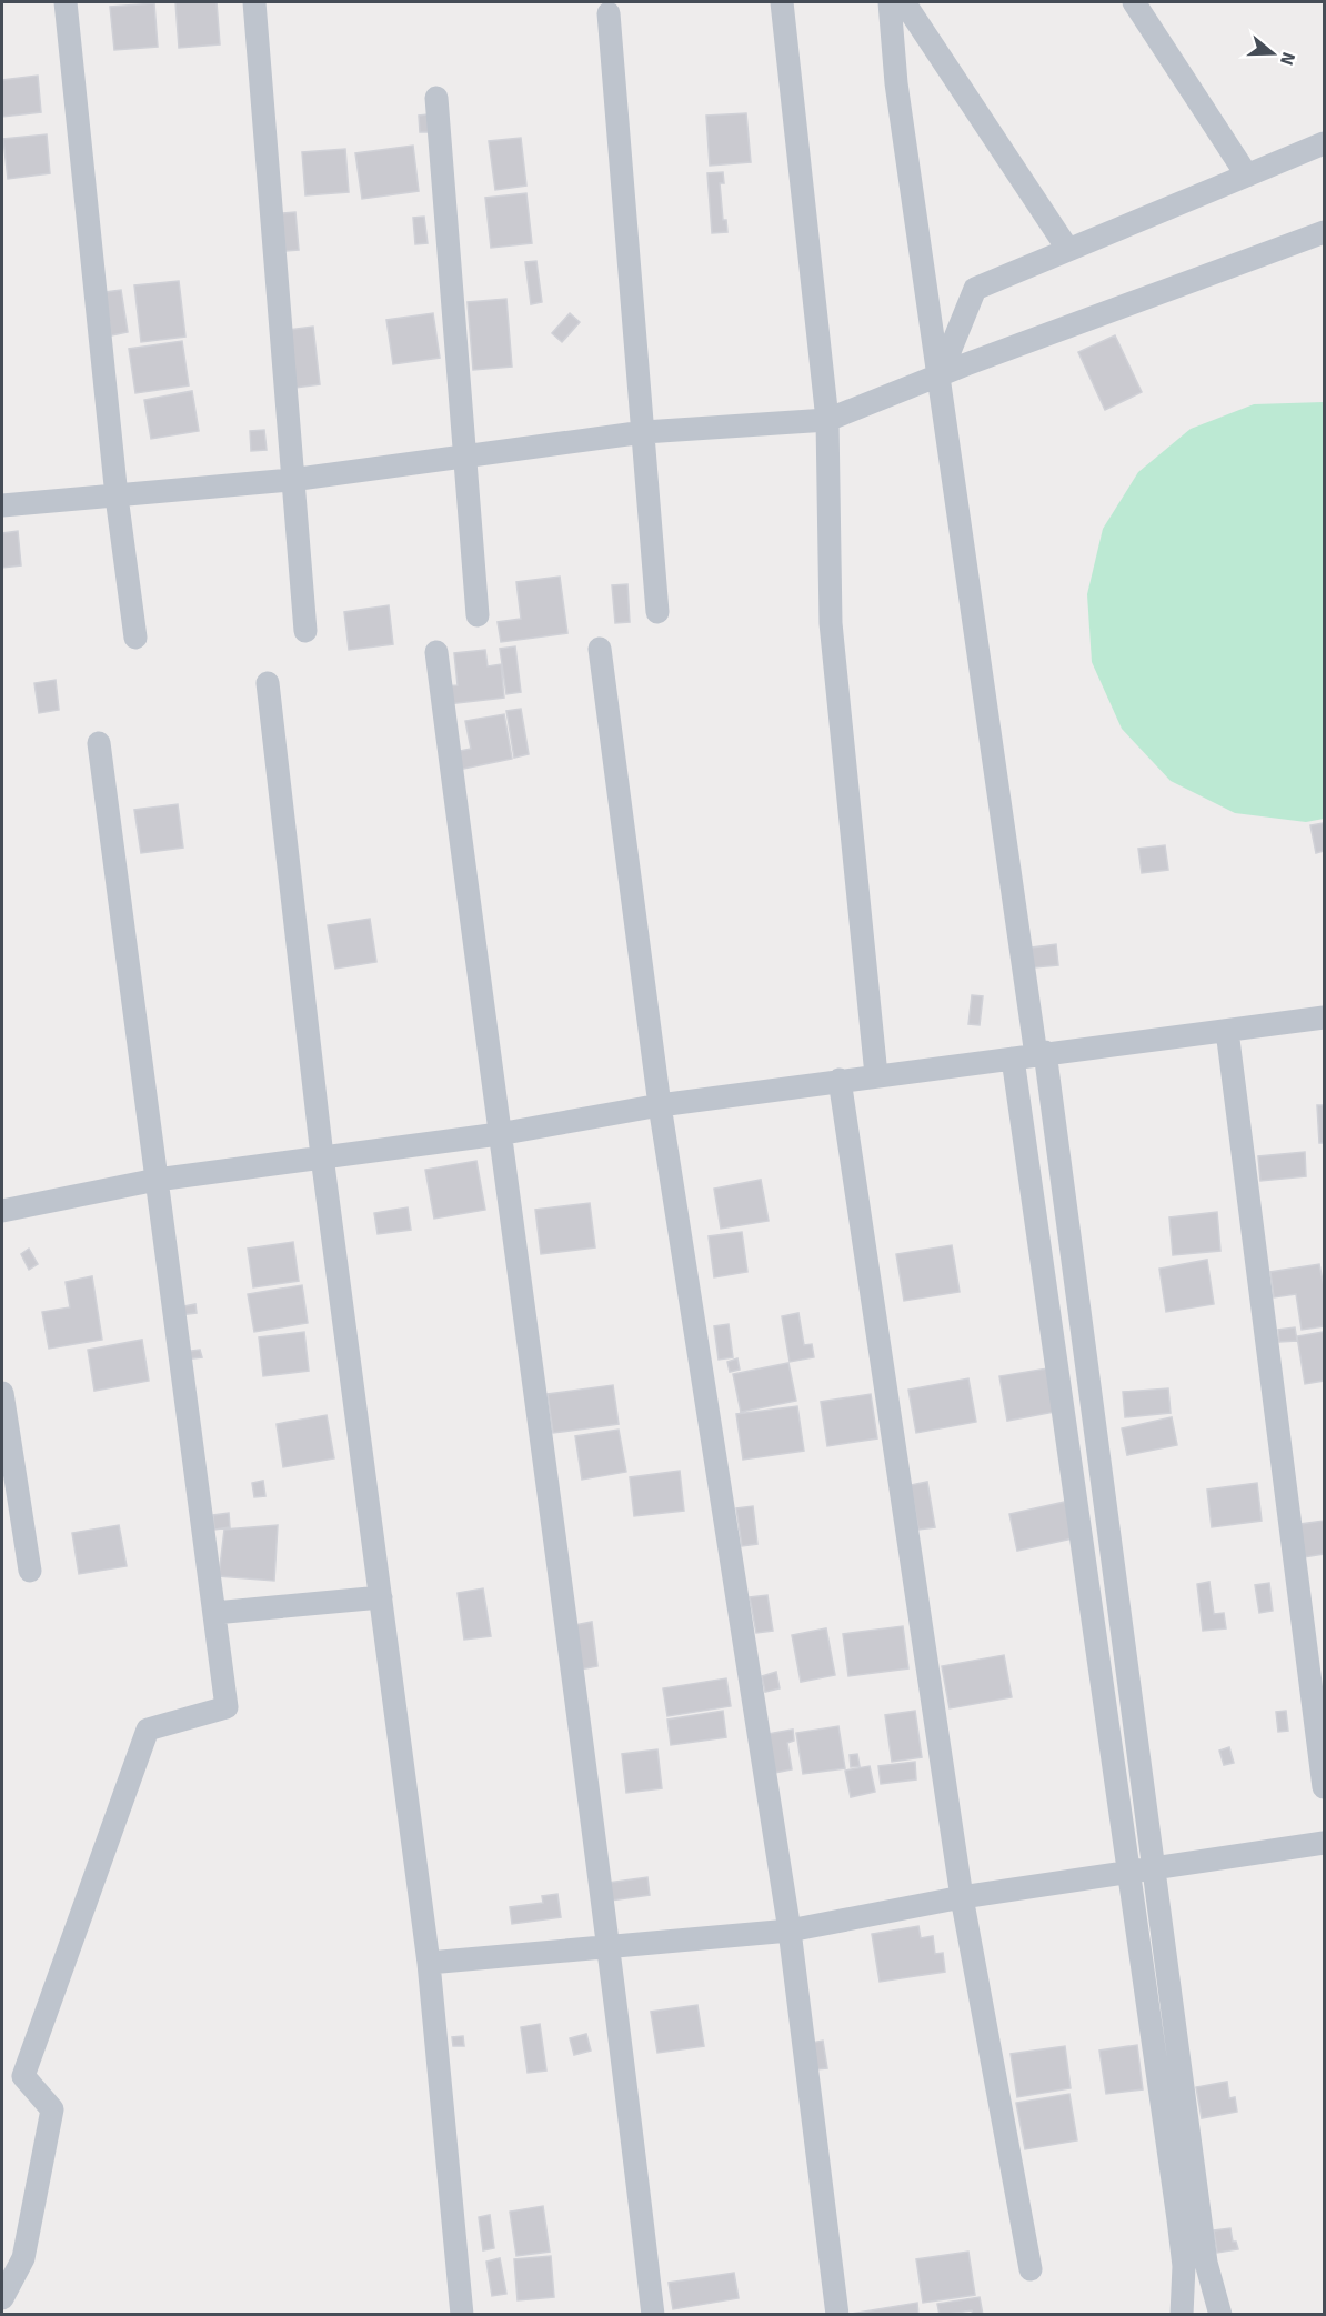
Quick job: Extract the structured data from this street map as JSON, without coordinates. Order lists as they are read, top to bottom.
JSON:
{
  "north": "right"
}
